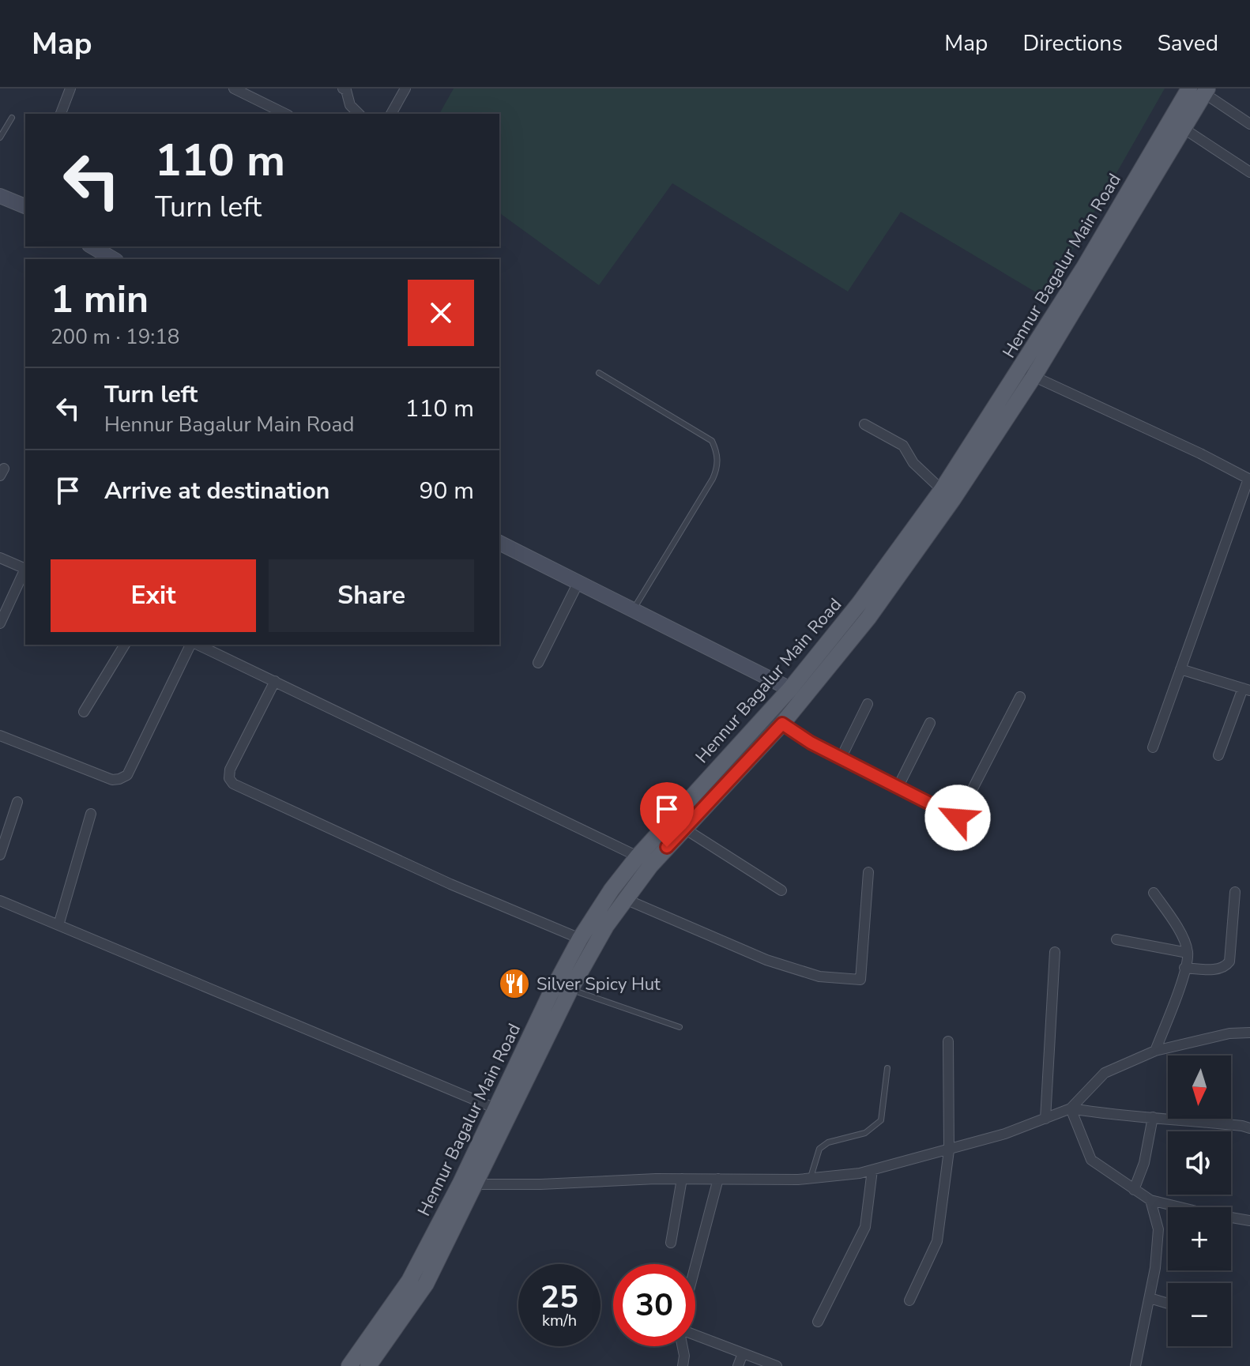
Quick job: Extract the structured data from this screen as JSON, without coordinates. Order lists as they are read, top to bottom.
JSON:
{
  "streets": {
    "main road": ["Hennur Bagalur Main Road"]
  },
  "places": {
    "restaurant": ["Silver Spicy Hut"]
  },
  "north": "bottom",
  "page": {
    "header": "Map",
    "nav": ["Map", "Directions", "Saved"],
    "turn": ["110 m", "Turn left"],
    "heading": ["1 min", "200 m · 19:18"],
    "list": [
      {
        "name": "Turn left",
        "note": "Hennur Bagalur Main Road",
        "value": "110 m"
      },
      {
        "name": "Arrive at destination",
        "value": "90 m"
      }
    ],
    "buttons": ["Exit", "Share"],
    "map_buttons": ["+", "−"],
    "speed": "25 km/h",
    "limit": "30"
  }
}
